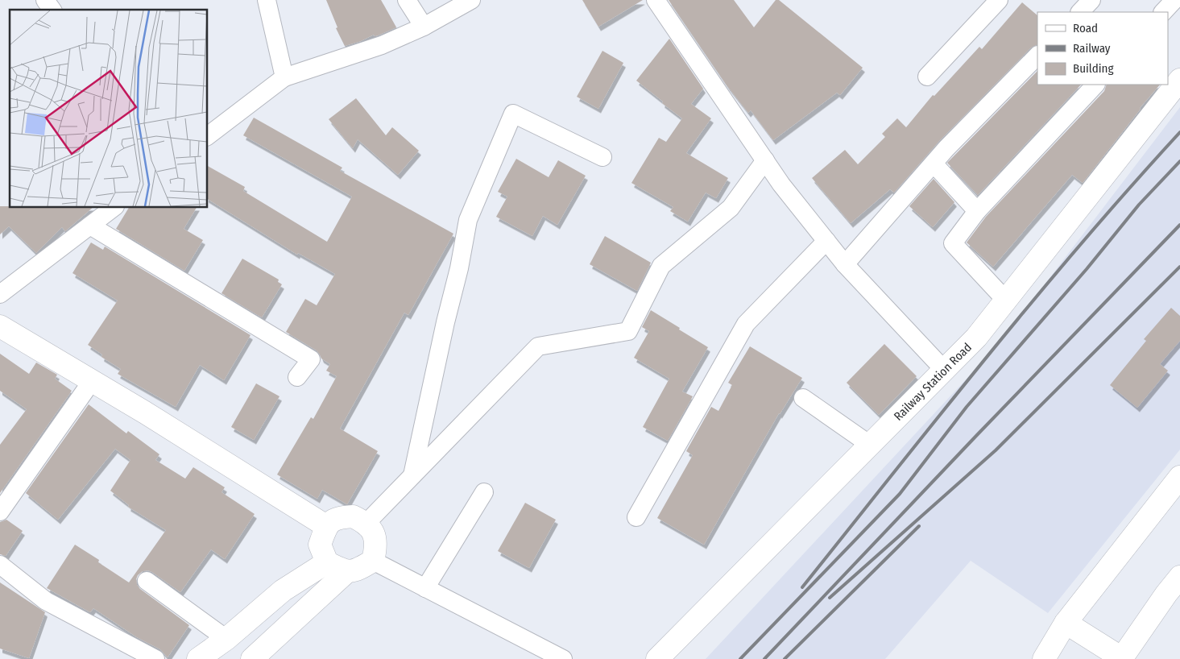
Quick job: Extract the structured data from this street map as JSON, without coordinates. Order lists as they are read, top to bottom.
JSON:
{
  "streets": {
    "main road": ["Railway Station Road"]
  },
  "legend": ["Road", "Railway", "Building"]
}
